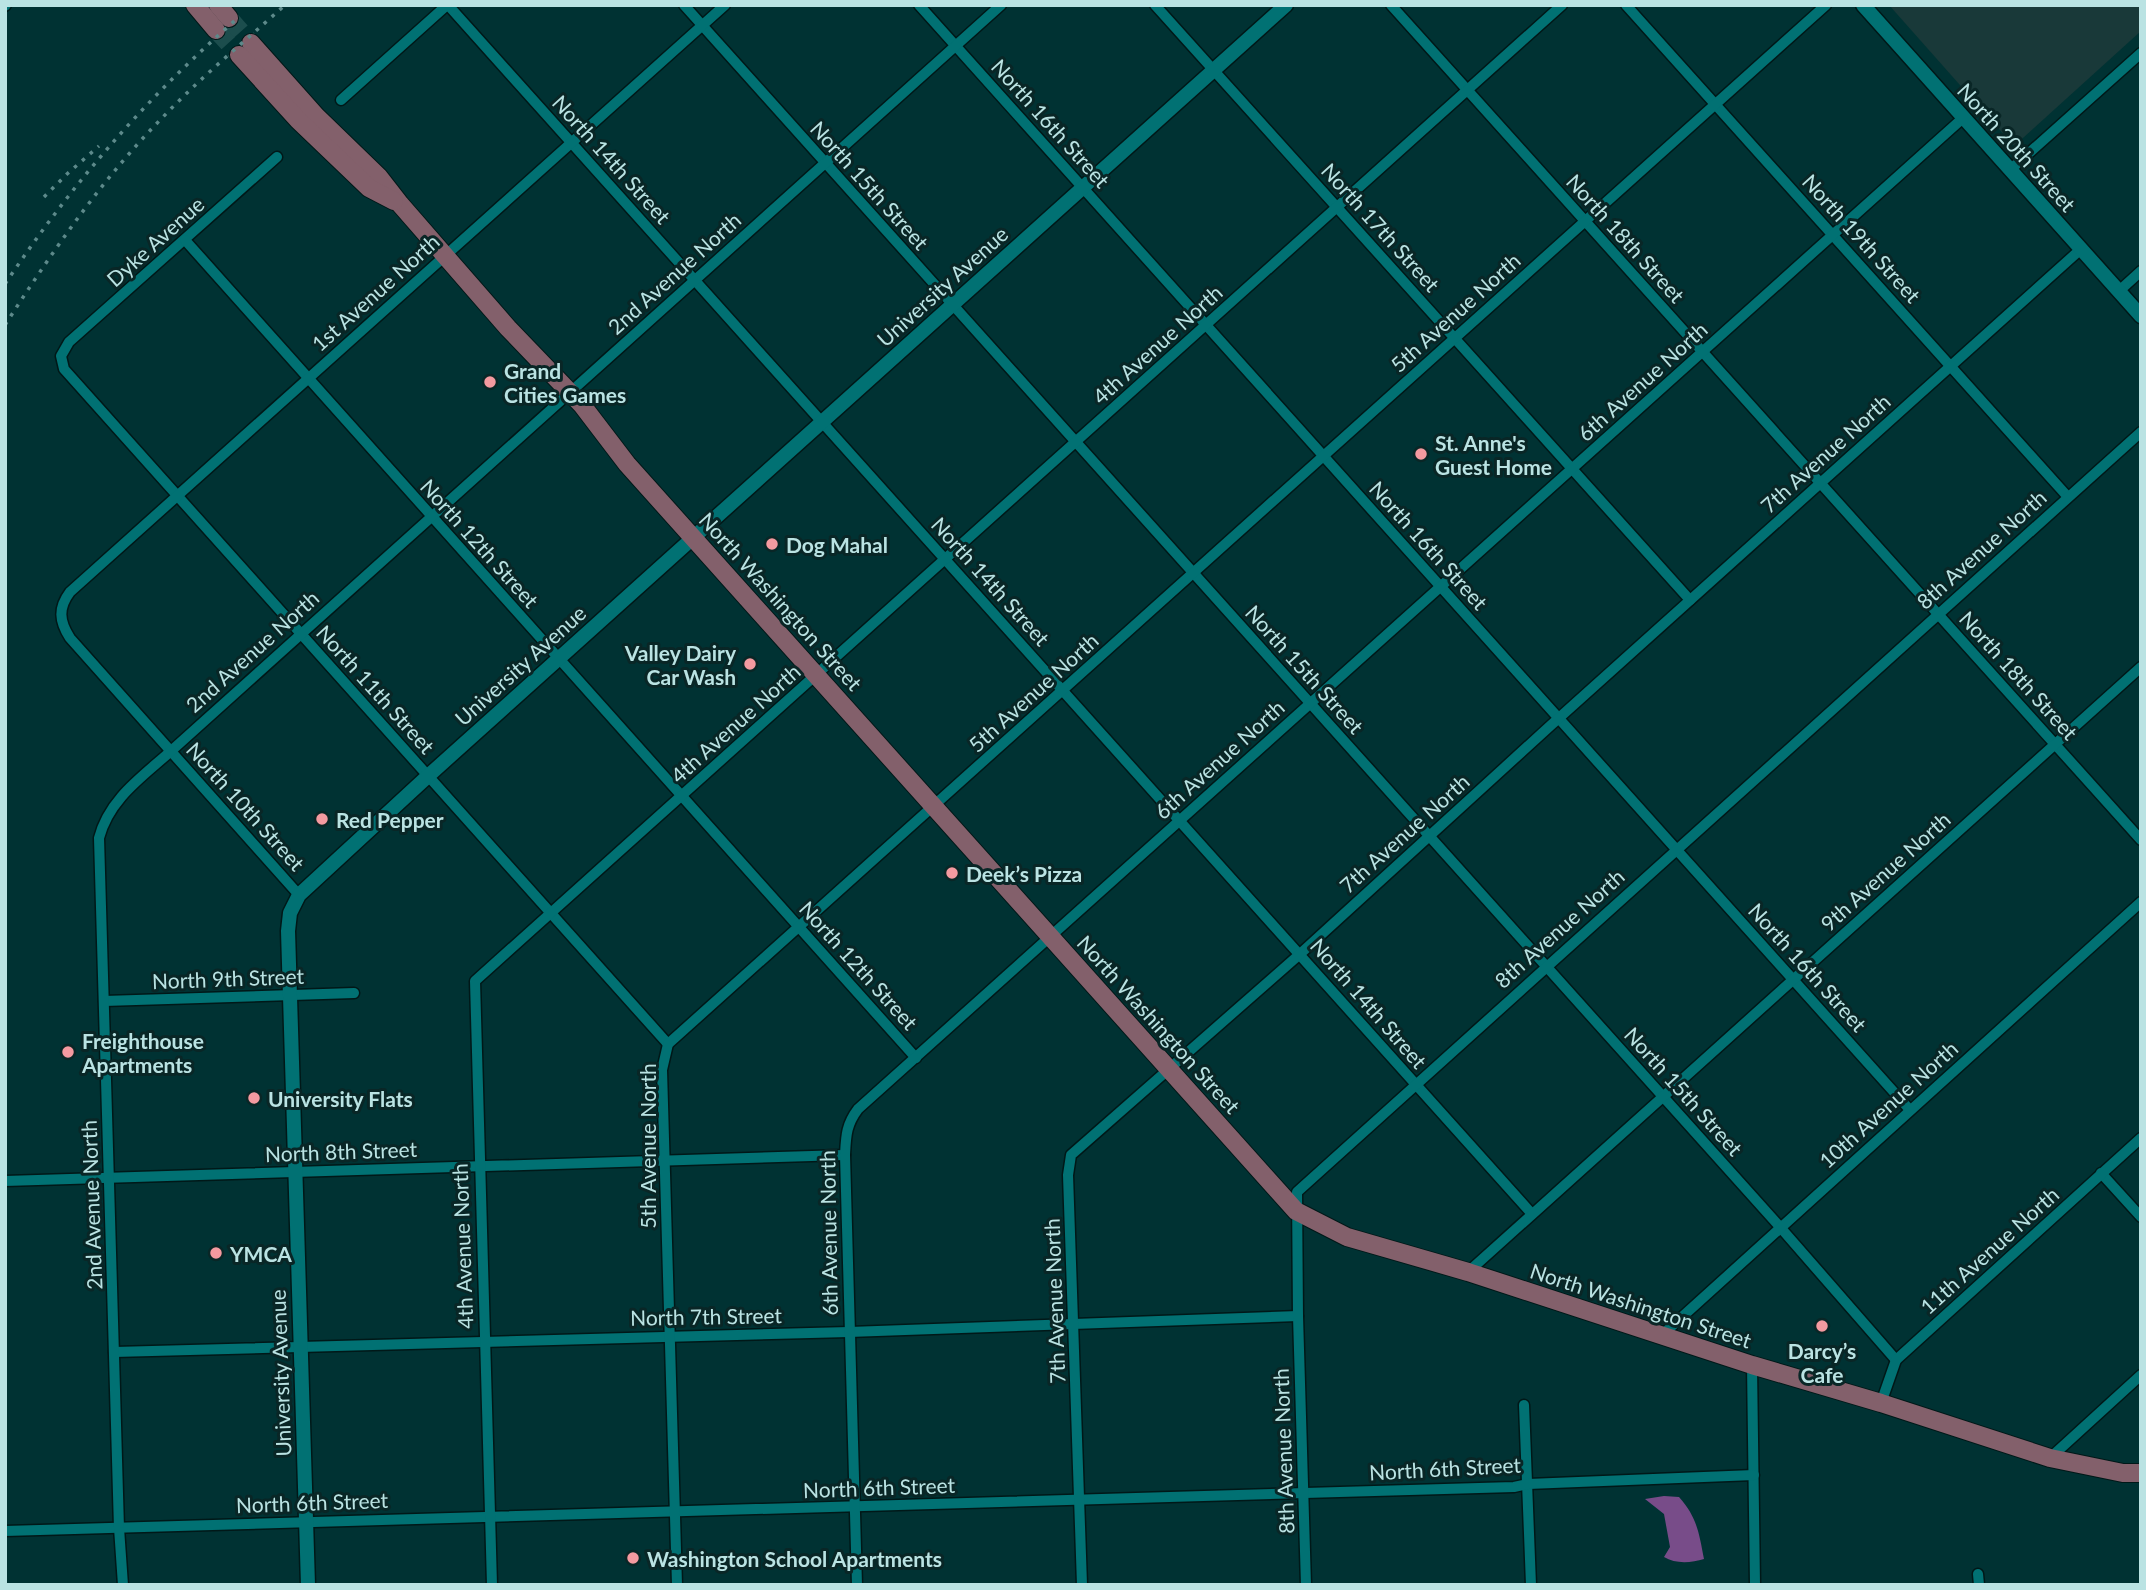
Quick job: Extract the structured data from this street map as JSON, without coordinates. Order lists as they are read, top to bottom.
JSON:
{
  "streets": {
    "main road": ["North Washington Street"],
    "street": [
      "North 16th Street",
      "North 20th Street",
      "North 14th Street",
      "North 15th Street",
      "North 17th Street",
      "North 18th Street",
      "North 19th Street",
      "Dyke Avenue",
      "2nd Avenue North",
      "University Avenue",
      "1st Avenue North",
      "5th Avenue North",
      "4th Avenue North",
      "6th Avenue North",
      "7th Avenue North",
      "North 12th Street",
      "8th Avenue North",
      "North 11th Street",
      "North 10th Street",
      "9th Avenue North",
      "North 9th Street",
      "10th Avenue North",
      "North 8th Street",
      "11th Avenue North",
      "North 7th Street",
      "North 6th Street"
    ]
  },
  "crossings": [
    ["North 16th Street", "2nd Avenue North"],
    ["North 16th Street", "University Avenue"],
    ["North 16th Street", "5th Avenue North"],
    ["North 16th Street", "4th Avenue North"],
    ["North 16th Street", "6th Avenue North"],
    ["North 16th Street", "7th Avenue North"],
    ["North 16th Street", "8th Avenue North"],
    ["North 16th Street", "9th Avenue North"],
    ["North 16th Street", "10th Avenue North"],
    ["North 20th Street", "6th Avenue North"],
    ["North 20th Street", "7th Avenue North"],
    ["North 14th Street", "2nd Avenue North"],
    ["North 14th Street", "University Avenue"],
    ["North 14th Street", "1st Avenue North"],
    ["North 14th Street", "5th Avenue North"],
    ["North 14th Street", "4th Avenue North"],
    ["North 14th Street", "6th Avenue North"],
    ["North 14th Street", "7th Avenue North"],
    ["North 14th Street", "8th Avenue North"],
    ["North 14th Street", "9th Avenue North"],
    ["North 15th Street", "2nd Avenue North"],
    ["North 15th Street", "University Avenue"],
    ["North 15th Street", "1st Avenue North"],
    ["North 15th Street", "5th Avenue North"],
    ["North 15th Street", "4th Avenue North"],
    ["North 15th Street", "6th Avenue North"],
    ["North 15th Street", "7th Avenue North"],
    ["North 15th Street", "8th Avenue North"],
    ["North 15th Street", "9th Avenue North"],
    ["North 15th Street", "10th Avenue North"],
    ["North 15th Street", "11th Avenue North"],
    ["North 17th Street", "University Avenue"],
    ["North 17th Street", "5th Avenue North"],
    ["North 17th Street", "4th Avenue North"],
    ["North 17th Street", "6th Avenue North"],
    ["North 17th Street", "7th Avenue North"],
    ["North 18th Street", "5th Avenue North"],
    ["North 18th Street", "4th Avenue North"],
    ["North 18th Street", "6th Avenue North"],
    ["North 18th Street", "7th Avenue North"],
    ["North 18th Street", "8th Avenue North"],
    ["North 18th Street", "9th Avenue North"],
    ["North 19th Street", "5th Avenue North"],
    ["North 19th Street", "6th Avenue North"],
    ["North 19th Street", "7th Avenue North"],
    ["North 19th Street", "8th Avenue North"],
    ["Dyke Avenue", "North 12th Street"],
    ["Dyke Avenue", "North 11th Street"],
    ["2nd Avenue North", "North 12th Street"],
    ["2nd Avenue North", "North Washington Street"],
    ["2nd Avenue North", "North 11th Street"],
    ["2nd Avenue North", "North 10th Street"],
    ["2nd Avenue North", "North 9th Street"],
    ["2nd Avenue North", "North 8th Street"],
    ["2nd Avenue North", "North 7th Street"],
    ["2nd Avenue North", "North 6th Street"],
    ["University Avenue", "North 12th Street"],
    ["University Avenue", "North Washington Street"],
    ["University Avenue", "North 11th Street"],
    ["University Avenue", "North 10th Street"],
    ["University Avenue", "North 9th Street"],
    ["University Avenue", "North 8th Street"],
    ["University Avenue", "North 7th Street"],
    ["University Avenue", "North 6th Street"],
    ["1st Avenue North", "North 12th Street"],
    ["1st Avenue North", "North Washington Street"],
    ["1st Avenue North", "North 11th Street"],
    ["1st Avenue North", "North 10th Street"],
    ["5th Avenue North", "North 12th Street"],
    ["5th Avenue North", "North Washington Street"],
    ["5th Avenue North", "North 11th Street"],
    ["5th Avenue North", "North 8th Street"],
    ["5th Avenue North", "North 7th Street"],
    ["5th Avenue North", "North 6th Street"],
    ["4th Avenue North", "North 12th Street"],
    ["4th Avenue North", "North Washington Street"],
    ["4th Avenue North", "North 11th Street"],
    ["4th Avenue North", "North 8th Street"],
    ["4th Avenue North", "North 7th Street"],
    ["4th Avenue North", "North 6th Street"],
    ["6th Avenue North", "North 12th Street"],
    ["6th Avenue North", "North Washington Street"],
    ["6th Avenue North", "North 8th Street"],
    ["6th Avenue North", "North 7th Street"],
    ["6th Avenue North", "North 6th Street"],
    ["7th Avenue North", "North Washington Street"],
    ["7th Avenue North", "North 7th Street"],
    ["7th Avenue North", "North 6th Street"],
    ["8th Avenue North", "North Washington Street"],
    ["8th Avenue North", "North 7th Street"],
    ["8th Avenue North", "North 6th Street"],
    ["North Washington Street", "9th Avenue North"],
    ["North Washington Street", "10th Avenue North"],
    ["North Washington Street", "11th Avenue North"]
  ],
  "places": [
    "Grand Cities Games",
    "St. Anne's Guest Home",
    "Dog Mahal",
    "Valley Dairy Car Wash",
    "Red Pepper",
    "Deek’s Pizza",
    "Freighthouse Apartments",
    "University Flats",
    "YMCA",
    "Darcy’s Cafe",
    "Washington School Apartments"
  ]
}
